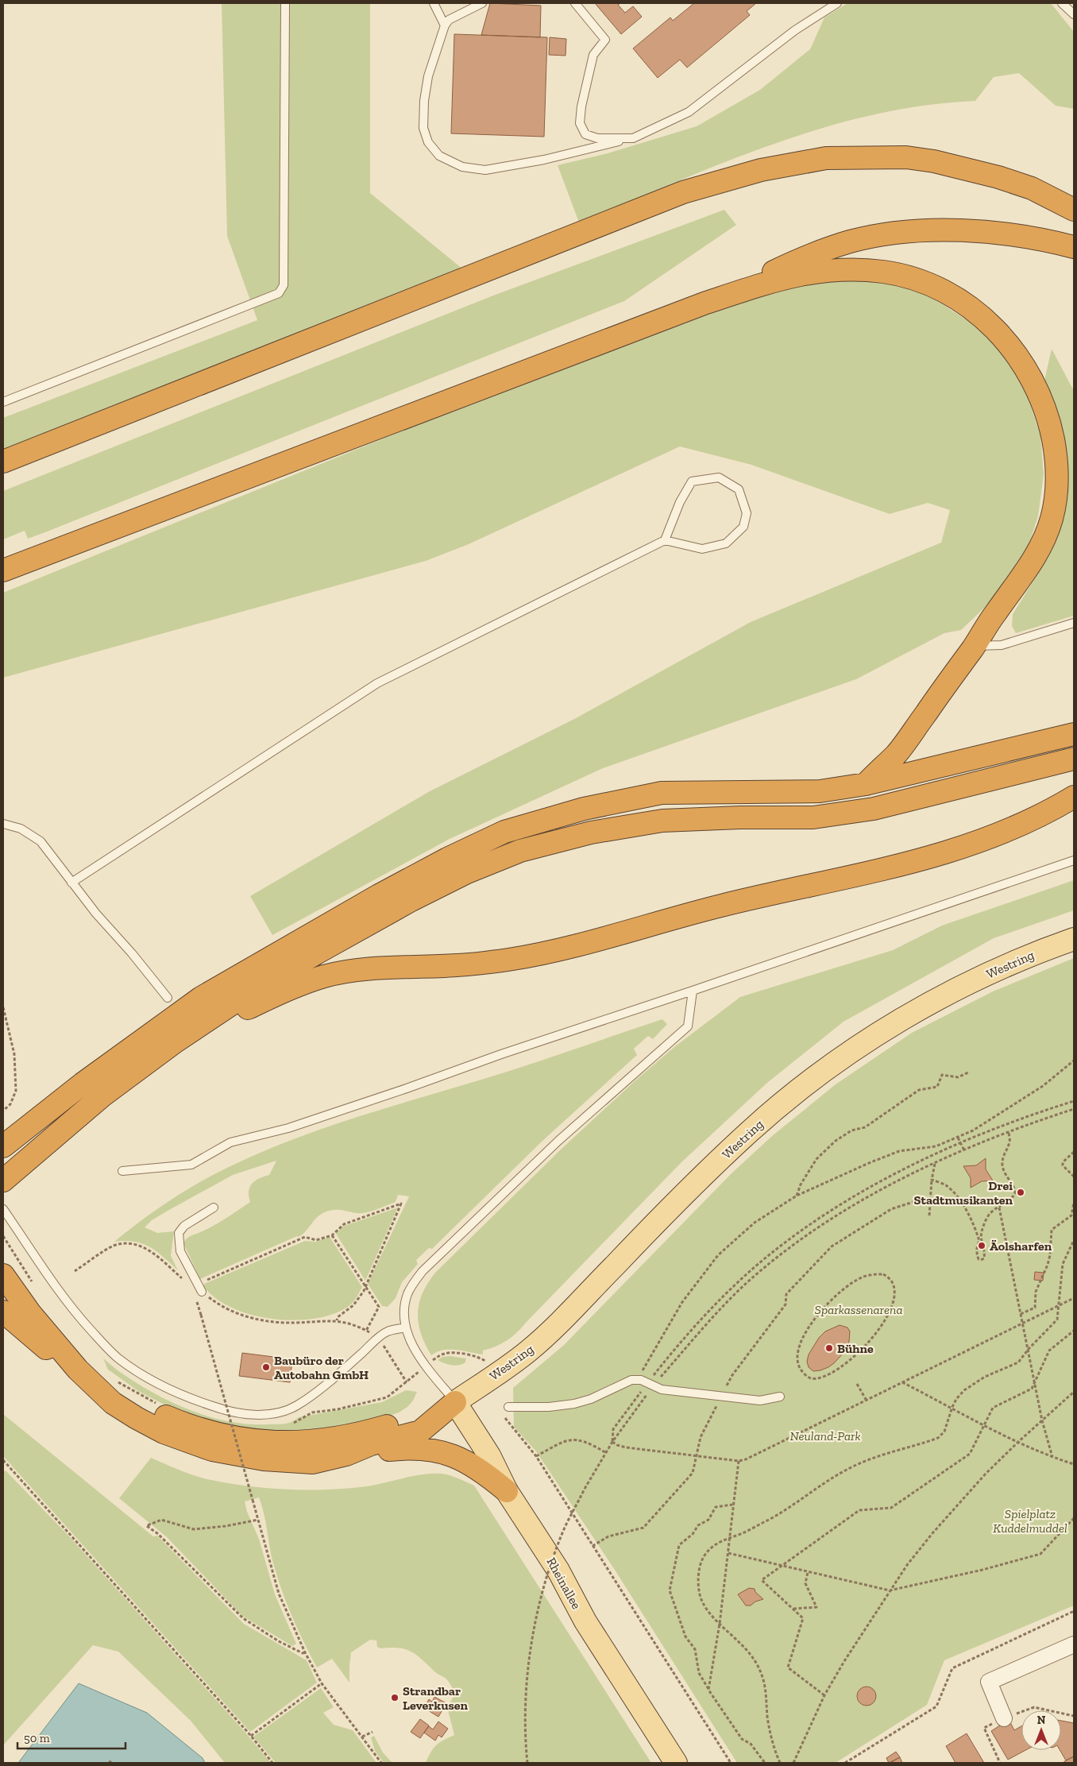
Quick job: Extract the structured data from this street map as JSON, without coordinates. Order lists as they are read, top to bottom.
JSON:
{
  "streets": {
    "main road": ["Westring", "Rheinallee"]
  },
  "crossings": [
    ["Westring", "Rheinallee"]
  ],
  "parks": ["Sparkassenarena", "Neuland-Park", "Spielplatz Kuddelmuddel"],
  "places": [
    "Drei Stadtmusikanten",
    "Äolsharfen",
    "Bühne",
    "Baubüro der Autobahn GmbH",
    "Strandbar Leverkusen"
  ],
  "scale_bar": "50 m",
  "north": "top"
}
